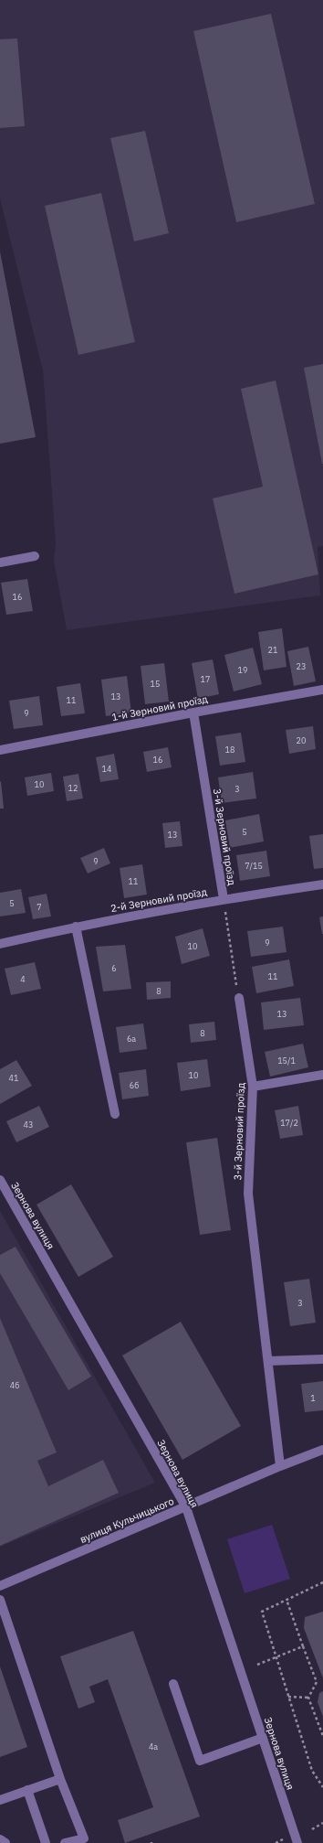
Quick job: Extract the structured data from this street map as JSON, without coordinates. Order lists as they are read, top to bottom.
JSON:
{
  "streets": {
    "street": [
      "1-й Зерновий проїзд",
      "3-й Зерновий проїзд",
      "2-й Зерновий проїзд",
      "Зернова вулиця",
      "вулиця Кульчицького"
    ]
  },
  "crossings": [
    ["1-й Зерновий проїзд", "3-й Зерновий проїзд"],
    ["3-й Зерновий проїзд", "2-й Зерновий проїзд"],
    ["3-й Зерновий проїзд", "вулиця Кульчицького"],
    ["Зернова вулиця", "вулиця Кульчицького"]
  ],
  "house_numbers": [
    "16",
    "21",
    "23",
    "19",
    "17",
    "15",
    "13",
    "11",
    "9",
    "20",
    "18",
    "16",
    "14",
    "10",
    "12",
    "3",
    "5",
    "13",
    "9",
    "7/15",
    "11",
    "5",
    "7",
    "9",
    "10",
    "6",
    "11",
    "4",
    "8",
    "13",
    "8",
    "6а",
    "15/1",
    "10",
    "41",
    "6б",
    "17/2",
    "43",
    "3",
    "4б",
    "1",
    "4а"
  ]
}
